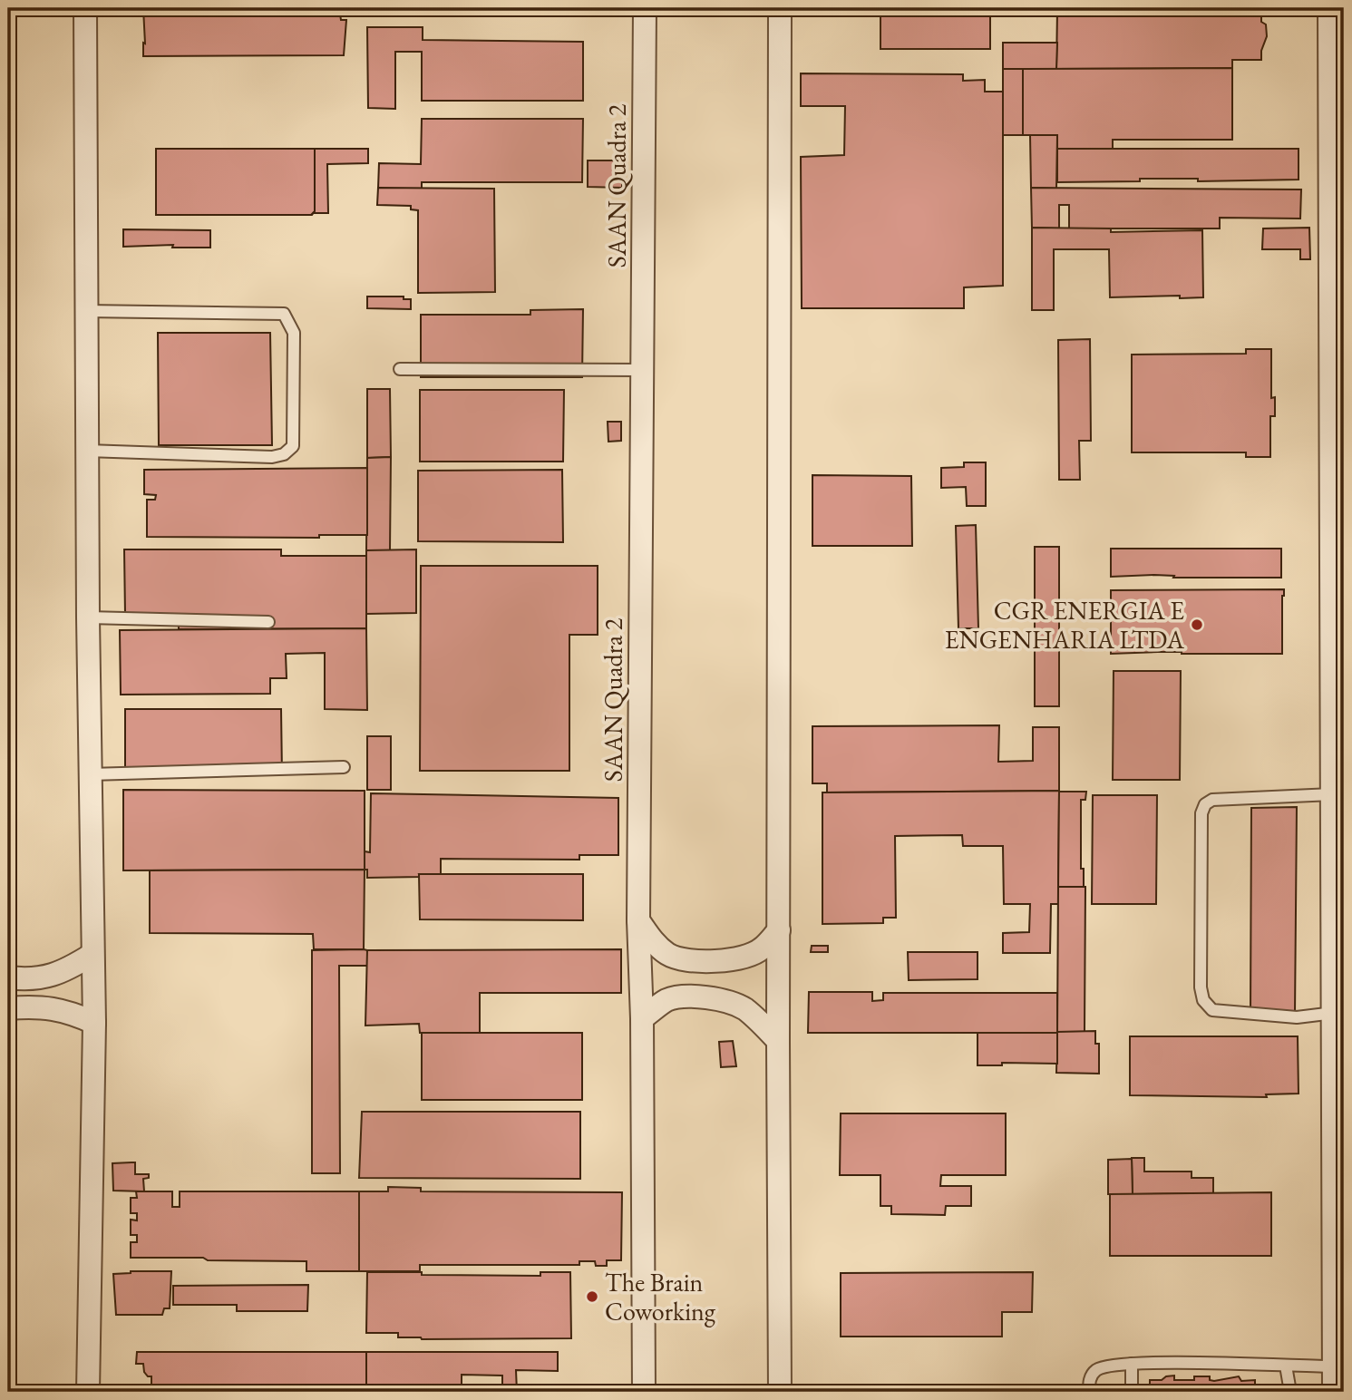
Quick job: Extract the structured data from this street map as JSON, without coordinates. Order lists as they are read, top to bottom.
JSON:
{
  "streets": {
    "street": ["SAAN Quadra 2"]
  },
  "places": ["CGR ENERGIA E ENGENHARIA LTDA", "The Brain Coworking"]
}
